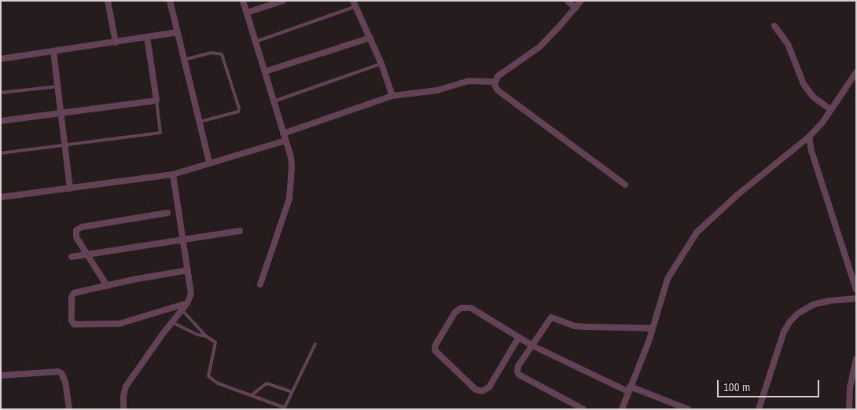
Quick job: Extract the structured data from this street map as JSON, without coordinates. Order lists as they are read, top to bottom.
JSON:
{
  "scale_bar": "100 m"
}
